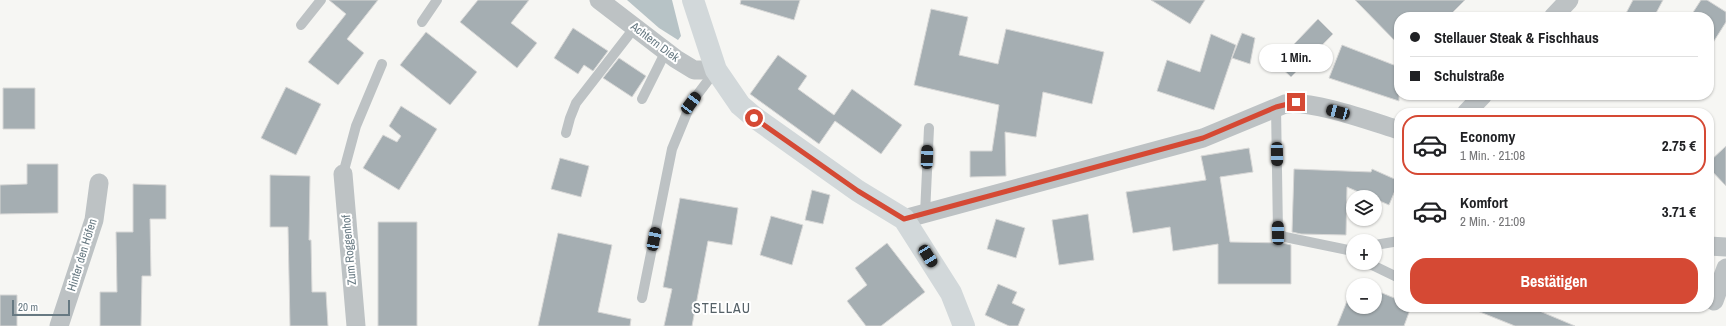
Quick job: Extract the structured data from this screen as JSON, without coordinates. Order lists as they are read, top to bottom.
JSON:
{
  "streets": {
    "street": ["Achtern Diek", "Zum Roggenhof", "Hinter den Höfen"]
  },
  "districts": ["STELLAU"],
  "scale_bar": "20 m",
  "page": {
    "banner": ["Stellauer Steak & Fischhaus", "Schulstraße"],
    "bubble": "1 Min.",
    "list": [
      {
        "name": "Economy",
        "note": "1 Min. · 21:08",
        "value": "2.75 €"
      },
      {
        "name": "Komfort",
        "note": "2 Min. · 21:09",
        "value": "3.71 €"
      }
    ],
    "map_buttons": ["+", "−"],
    "buttons": "Bestätigen",
    "scale": "20 m"
  }
}
